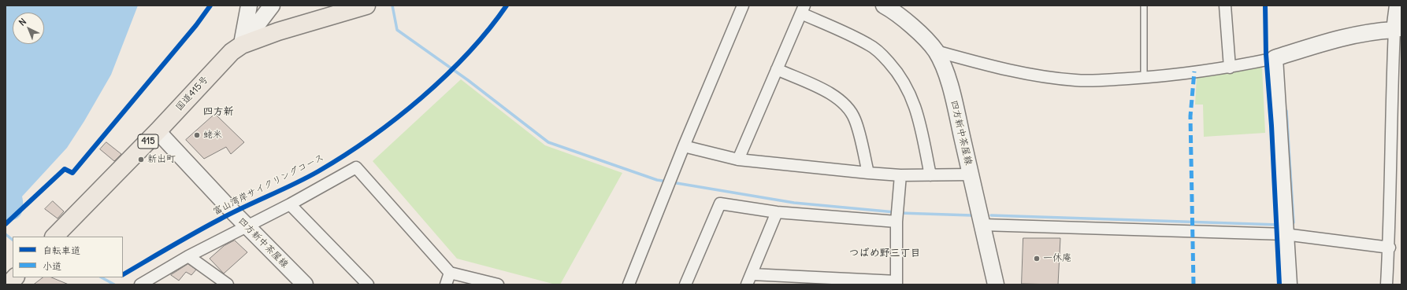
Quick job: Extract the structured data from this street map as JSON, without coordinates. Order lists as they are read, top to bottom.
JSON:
{
  "streets": {
    "highway": ["国道415号", "415"],
    "main road": ["四方新中茶屋線"],
    "cycle path": ["富山湾岸サイクリングコース"]
  },
  "crossings": [
    ["国道415号", "四方新中茶屋線"]
  ],
  "districts": ["四方新", "つばめ野三丁目"],
  "places": ["蛯米", "新出町", "一休庵"],
  "legend": ["自転車道", "小道"],
  "north": "top left"
}
